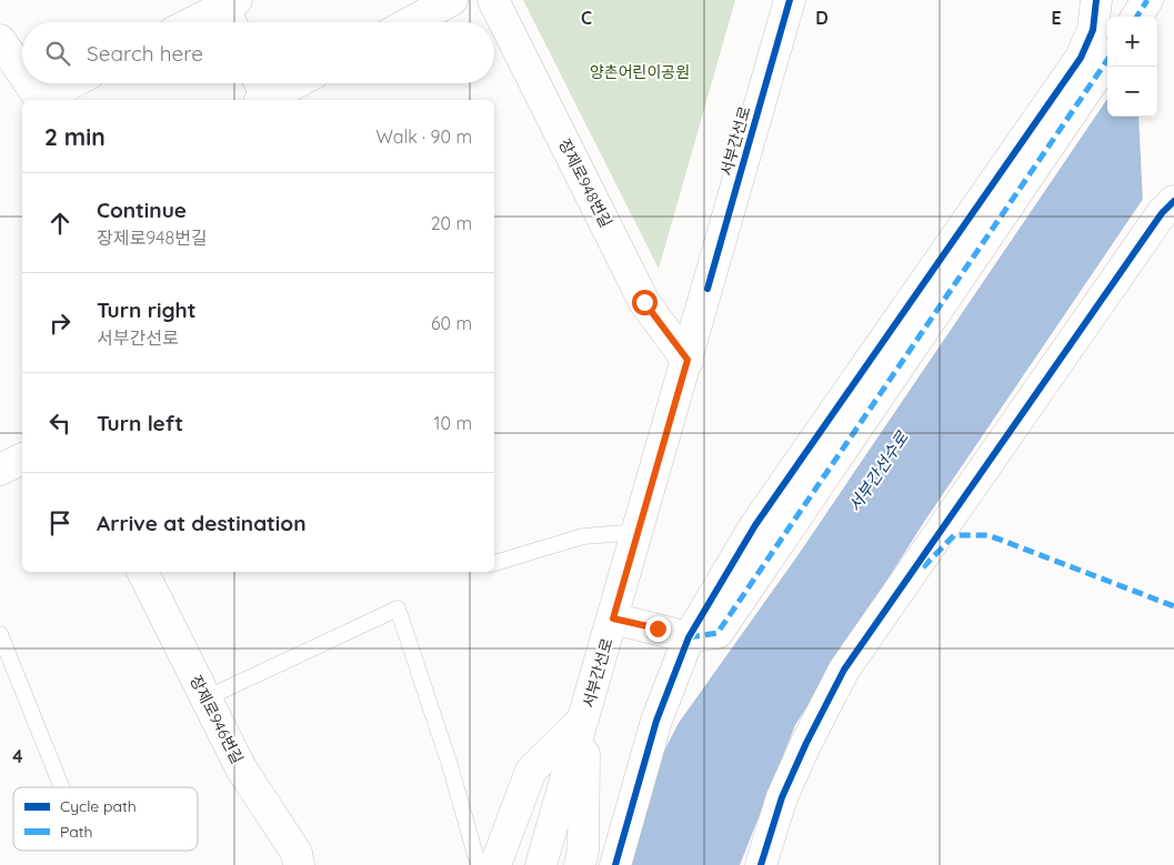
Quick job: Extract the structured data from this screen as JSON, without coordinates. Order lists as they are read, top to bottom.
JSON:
{
  "streets": {
    "street": ["서부간선로", "장제로948번길", "장제로946번길"]
  },
  "crossings": [
    ["서부간선로", "장제로948번길"]
  ],
  "water": ["서부간선수로"],
  "parks": ["양촌어린이공원"],
  "legend": ["Cycle path", "Path"],
  "page": {
    "map_buttons": ["+", "−"],
    "search": "Search here",
    "heading": ["2 min", "Walk · 90 m"],
    "list": [
      ["Continue", "장제로948번길", "20 m"],
      ["Turn right", "서부간선로", "60 m"],
      ["Turn left", "10 m"],
      "Arrive at destination"
    ]
  },
  "grid": {
    "columns": ["C", "D", "E"],
    "rows": ["4"]
  }
}
